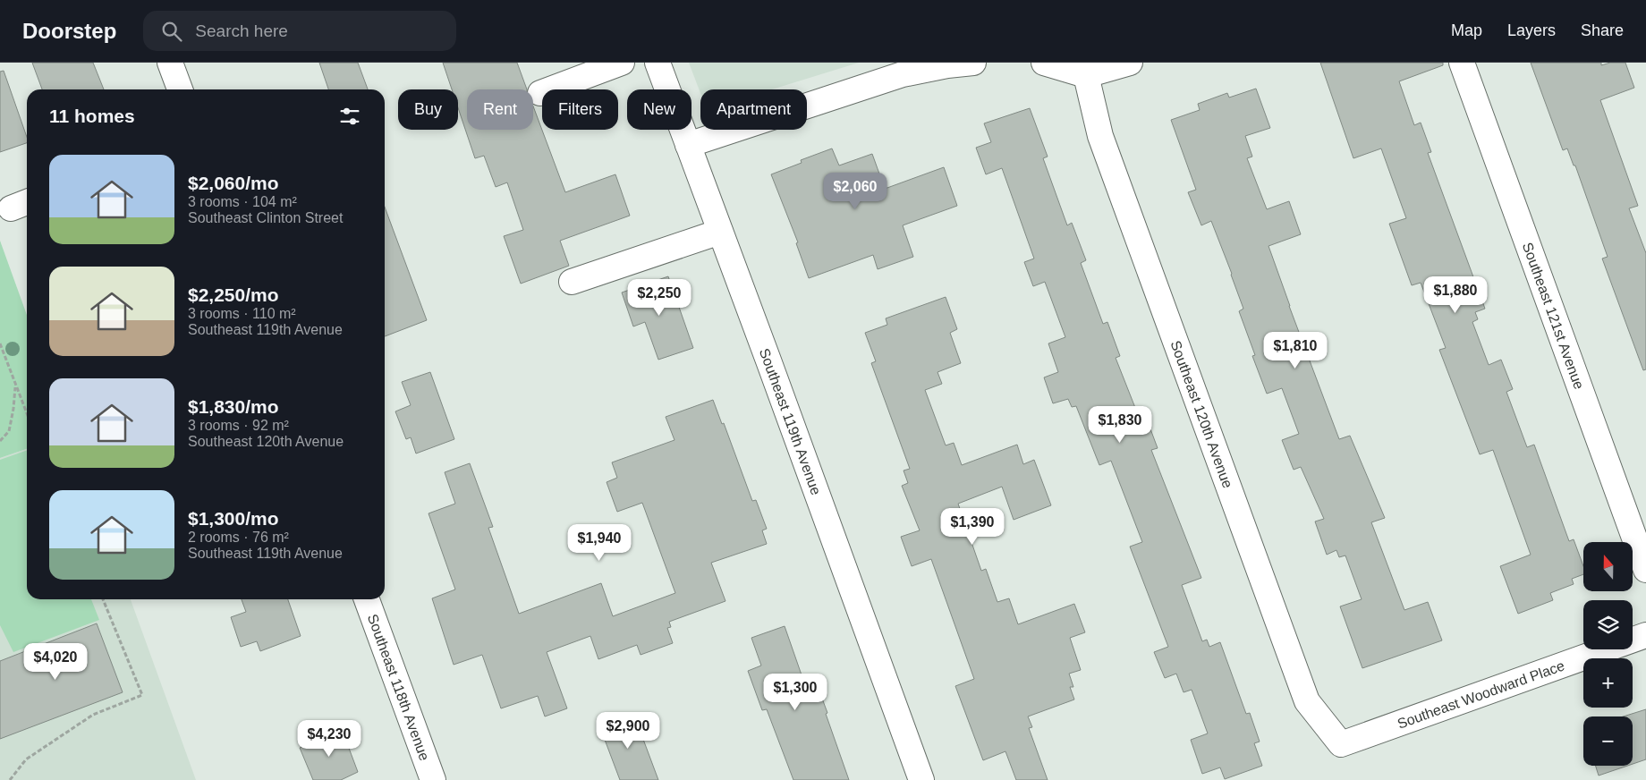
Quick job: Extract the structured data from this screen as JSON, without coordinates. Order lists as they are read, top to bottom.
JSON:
{
  "streets": {
    "street": [
      "Southeast 121st Avenue",
      "Southeast 120th Avenue",
      "Southeast 119th Avenue",
      "Southeast 118th Avenue",
      "Southeast Woodward Place"
    ]
  },
  "crossings": [
    ["Southeast 120th Avenue", "Southeast Woodward Place"]
  ],
  "north": "top",
  "page": {
    "header": "Doorstep",
    "search": "Search here",
    "nav": ["Map", "Layers", "Share"],
    "chip": [
      "Buy",
      "Rent",
      "Filters",
      "New",
      "Apartment"
    ],
    "heading": "11 homes",
    "list": [
      {
        "name": "$2,060/mo",
        "note": "3 rooms · 104 m² · Southeast Clinton Street"
      },
      {
        "name": "$2,250/mo",
        "note": "3 rooms · 110 m² · Southeast 119th Avenue"
      },
      {
        "name": "$1,830/mo",
        "note": "3 rooms · 92 m² · Southeast 120th Avenue"
      },
      {
        "name": "$1,300/mo",
        "note": "2 rooms · 76 m² · Southeast 119th Avenue"
      }
    ],
    "price": [
      "$2,060",
      "$1,880",
      "$2,250",
      "$1,810",
      "$1,830",
      "$1,390",
      "$1,940",
      "$4,020",
      "$1,300",
      "$2,900",
      "$4,230"
    ],
    "map_buttons": ["+", "−"]
  }
}
